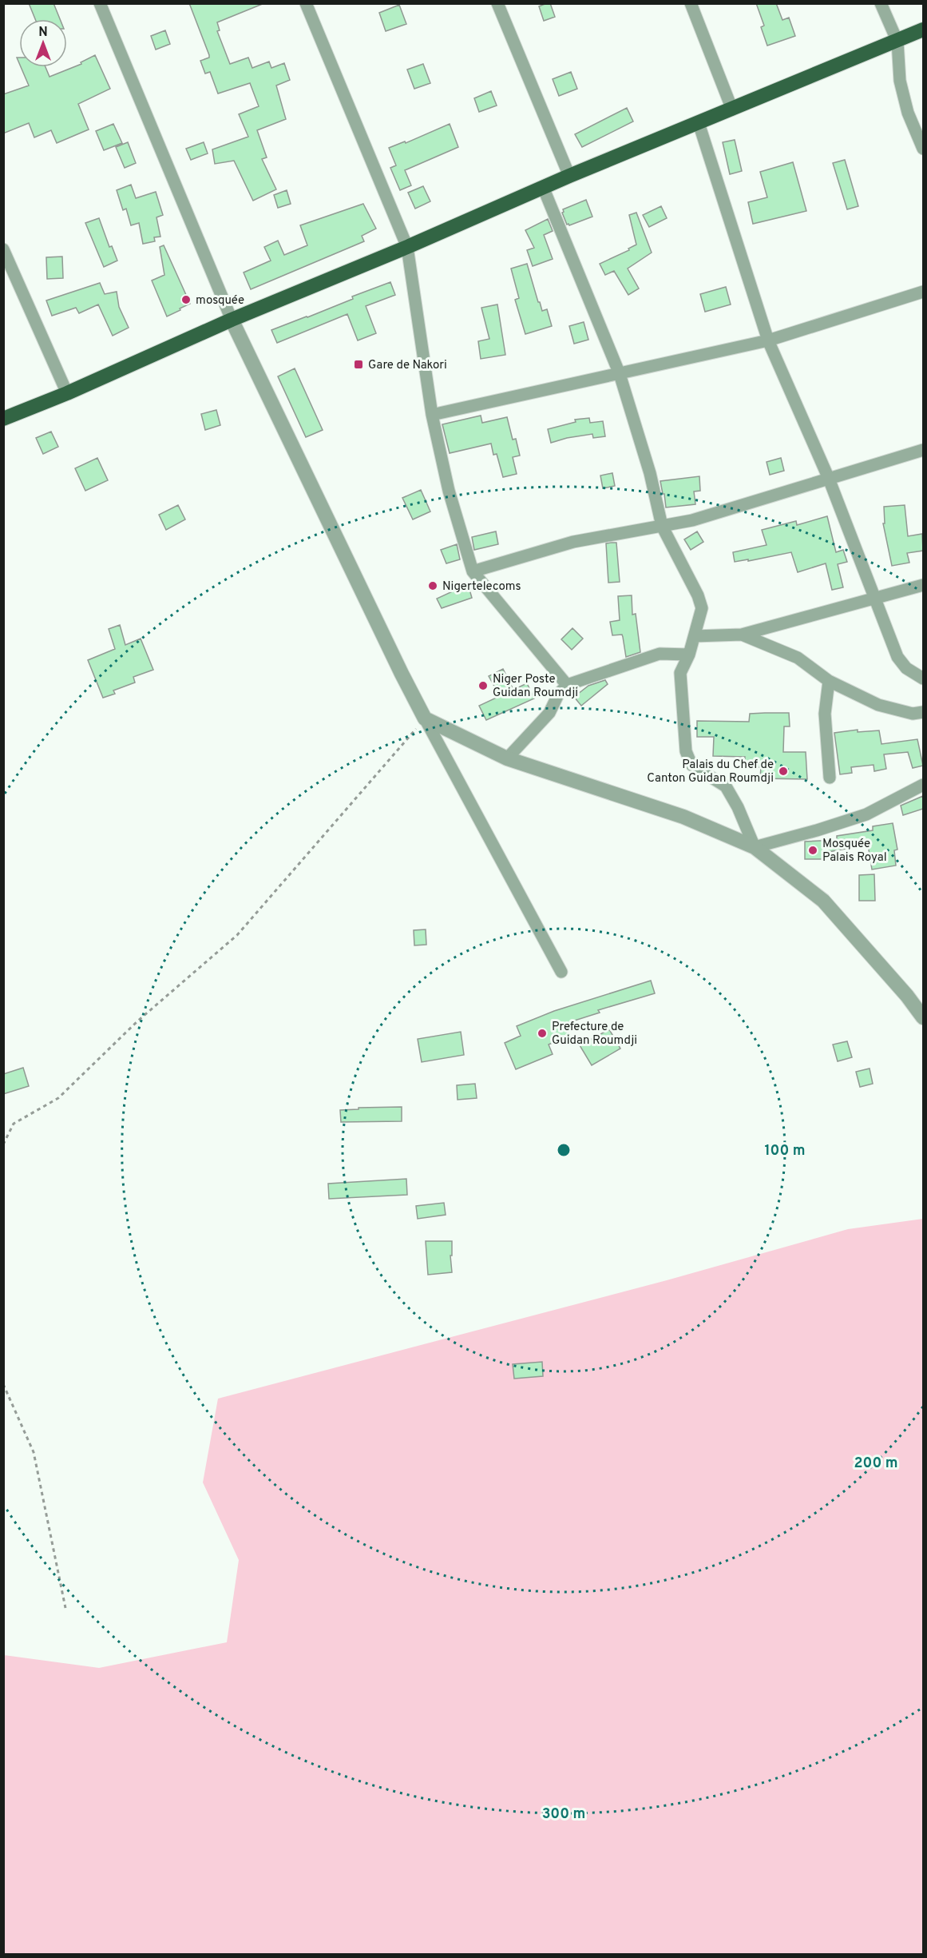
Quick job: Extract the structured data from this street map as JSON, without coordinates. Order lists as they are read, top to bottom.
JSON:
{
  "places": {
    "other": [
      "mosquée",
      "Nigertelecoms",
      "Niger Poste Guidan Roumdji",
      "Palais du Chef de Canton Guidan Roumdji",
      "Mosquée Palais Royal",
      "Prefecture de Guidan Roumdji"
    ],
    "transit": ["Gare de Nakori"]
  },
  "north": "top",
  "rings": ["100 m", "200 m", "300 m"]
}
